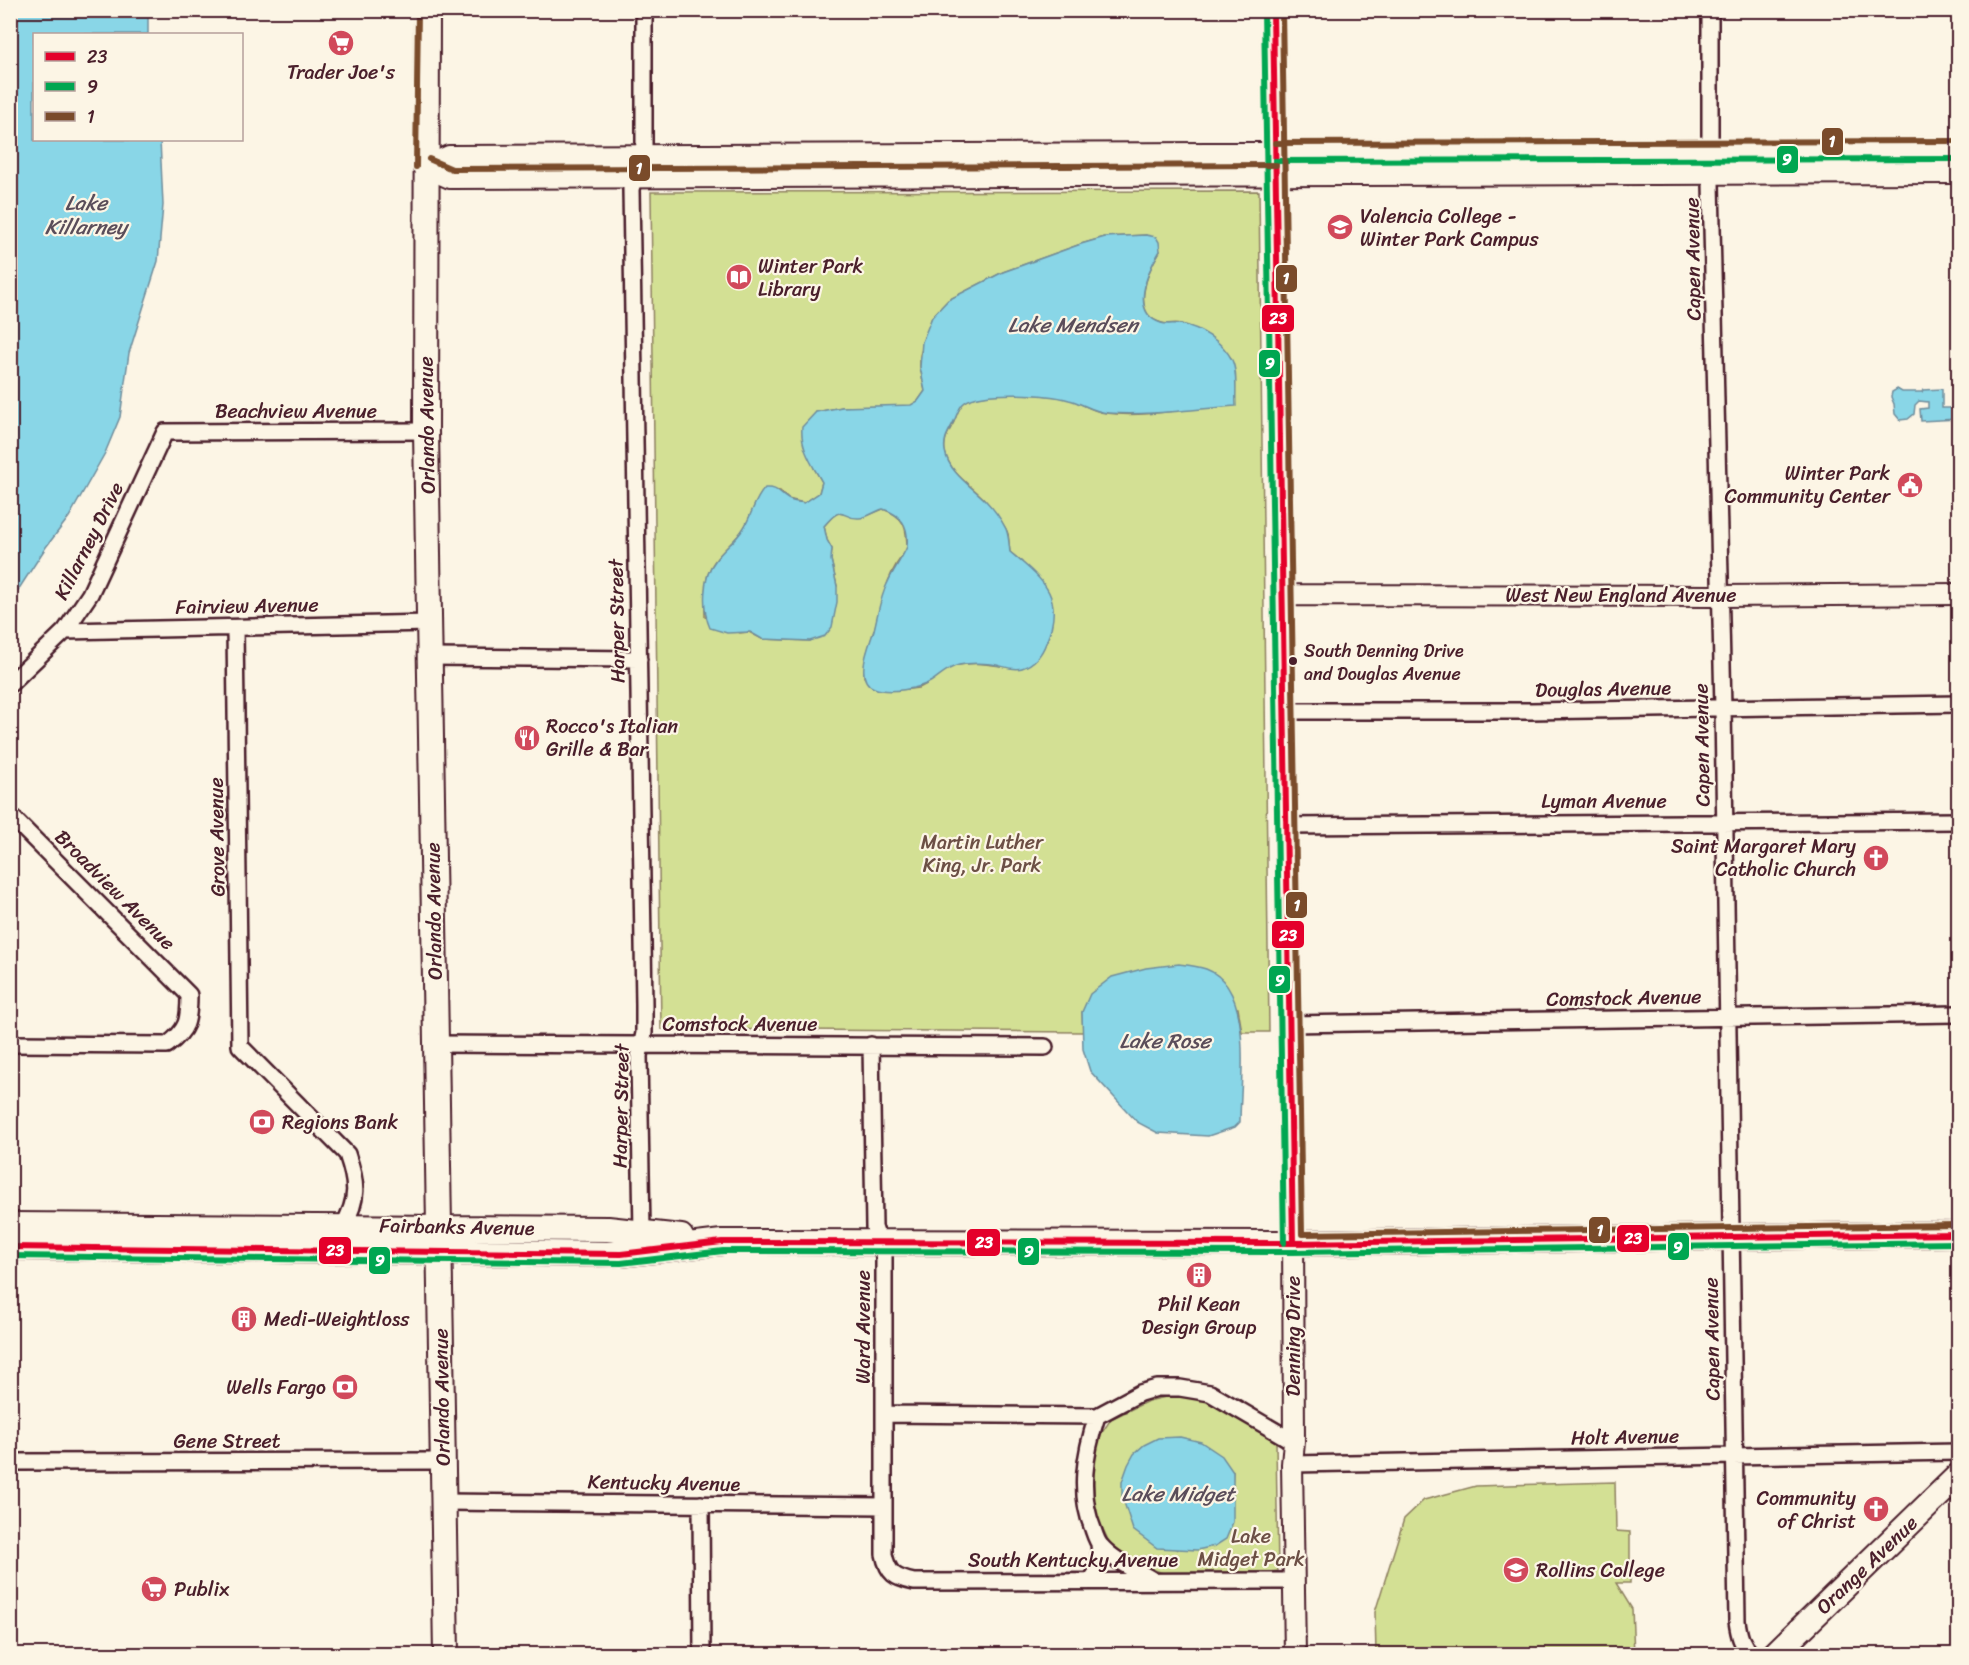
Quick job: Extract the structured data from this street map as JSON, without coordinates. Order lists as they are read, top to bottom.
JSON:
{
  "streets": {
    "main road": ["Orlando Avenue", "Fairbanks Avenue", "Orange Avenue"],
    "street": [
      "Capen Avenue",
      "Beachview Avenue",
      "Killarney Drive",
      "West New England Avenue",
      "Fairview Avenue",
      "Harper Street",
      "Douglas Avenue",
      "Lyman Avenue",
      "Grove Avenue",
      "Broadview Avenue",
      "Comstock Avenue",
      "Ward Avenue",
      "Denning Drive",
      "Holt Avenue",
      "Gene Street",
      "Kentucky Avenue",
      "South Kentucky Avenue"
    ]
  },
  "crossings": [
    ["Capen Avenue", "West New England Avenue"],
    ["Capen Avenue", "Douglas Avenue"],
    ["Capen Avenue", "Lyman Avenue"],
    ["Capen Avenue", "Comstock Avenue"],
    ["Capen Avenue", "Fairbanks Avenue"],
    ["Capen Avenue", "Holt Avenue"],
    ["Beachview Avenue", "Orlando Avenue"],
    ["Beachview Avenue", "Killarney Drive"],
    ["Orlando Avenue", "Fairview Avenue"],
    ["Orlando Avenue", "Comstock Avenue"],
    ["Orlando Avenue", "Fairbanks Avenue"],
    ["Orlando Avenue", "Gene Street"],
    ["Orlando Avenue", "Kentucky Avenue"],
    ["Killarney Drive", "Fairview Avenue"],
    ["West New England Avenue", "Denning Drive"],
    ["Fairview Avenue", "Grove Avenue"],
    ["Harper Street", "Comstock Avenue"],
    ["Harper Street", "Fairbanks Avenue"],
    ["Douglas Avenue", "Denning Drive"],
    ["Lyman Avenue", "Denning Drive"],
    ["Grove Avenue", "Fairbanks Avenue"],
    ["Comstock Avenue", "Ward Avenue"],
    ["Comstock Avenue", "Denning Drive"],
    ["Fairbanks Avenue", "Ward Avenue"],
    ["Fairbanks Avenue", "Denning Drive"],
    ["Ward Avenue", "Kentucky Avenue"],
    ["Ward Avenue", "South Kentucky Avenue"],
    ["Denning Drive", "Holt Avenue"],
    ["Denning Drive", "South Kentucky Avenue"]
  ],
  "water": [
    "Lake Killarney",
    "Lake Mendsen",
    "Lake Rose",
    "Lake Midget"
  ],
  "parks": ["Martin Luther King, Jr. Park", "Lake Midget Park"],
  "places": {
    "supermarket": ["Trader Joe's", "Publix"],
    "school or university": ["Valencia College - Winter Park Campus", "Rollins College"],
    "library": ["Winter Park Library"],
    "public building": ["Winter Park Community Center"],
    "other": ["South Denning Drive and Douglas Avenue"],
    "restaurant": ["Rocco's Italian Grille & Bar"],
    "church": ["Saint Margaret Mary Catholic Church", "Community of Christ"],
    "bank": ["Regions Bank", "Wells Fargo"],
    "building": ["Phil Kean Design Group", "Medi-Weightloss"]
  },
  "lines": ["transit line 23", "transit line 9", "transit line 1"],
  "legend": ["23", "9", "1"]
}
